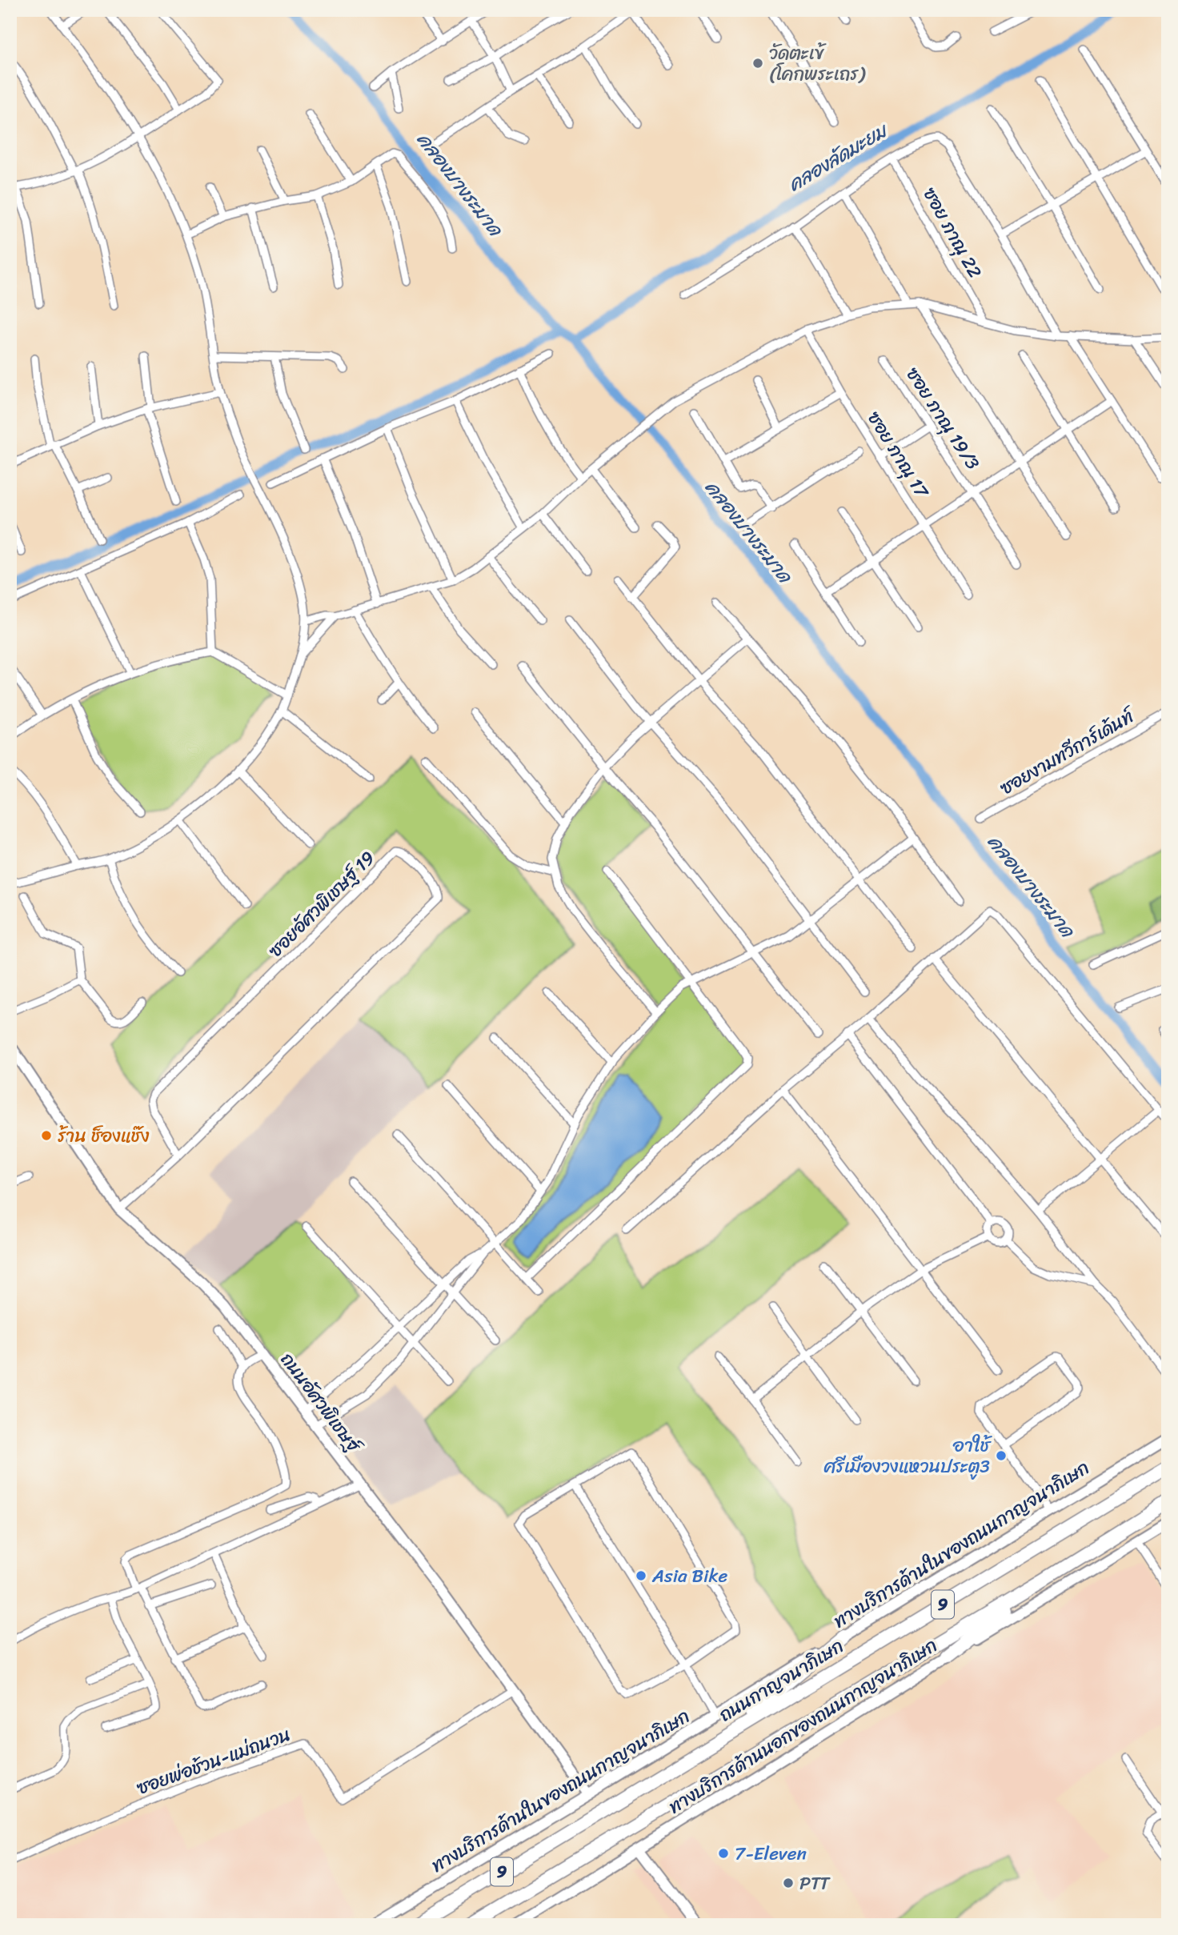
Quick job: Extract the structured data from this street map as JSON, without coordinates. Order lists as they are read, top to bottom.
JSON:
{
  "streets": {
    "highway": ["9", "ถนนกาญจนาภิเษก"],
    "main road": ["ถนนอัศวพิเชษฐ์", "ทางบริการด้านในของถนนกาญจนาภิเษก", "ทางบริการด้านนอกของถนนกาญจนาภิเษก"],
    "street": [
      "ซอย ภาณุ 22",
      "ซอย ภาณุ 19/3",
      "ซอย ภาณุ 17",
      "ซอยงามทวีการ์เด้นท์",
      "ซอยอัศวพิเชษฐ์ 19",
      "ซอยพ่อช้วน-แม่ถนวน"
    ]
  },
  "crossings": [
    ["ซอยอัศวพิเชษฐ์ 19", "ถนนอัศวพิเชษฐ์"],
    ["ถนนอัศวพิเชษฐ์", "ทางบริการด้านในของถนนกาญจนาภิเษก"],
    ["ถนนอัศวพิเชษฐ์", "ซอยพ่อช้วน-แม่ถนวน"]
  ],
  "water": ["คลองลัดมะยม", "คลองบางระมาด"],
  "places": [
    "วัดตะเข้ (โคกพระเถร)",
    "ร้าน ช็องแช๊ง",
    "อาใช้ ศรีเมืองวงแหวนประตู3",
    "Asia Bike",
    "7-Eleven",
    "PTT"
  ]
}
